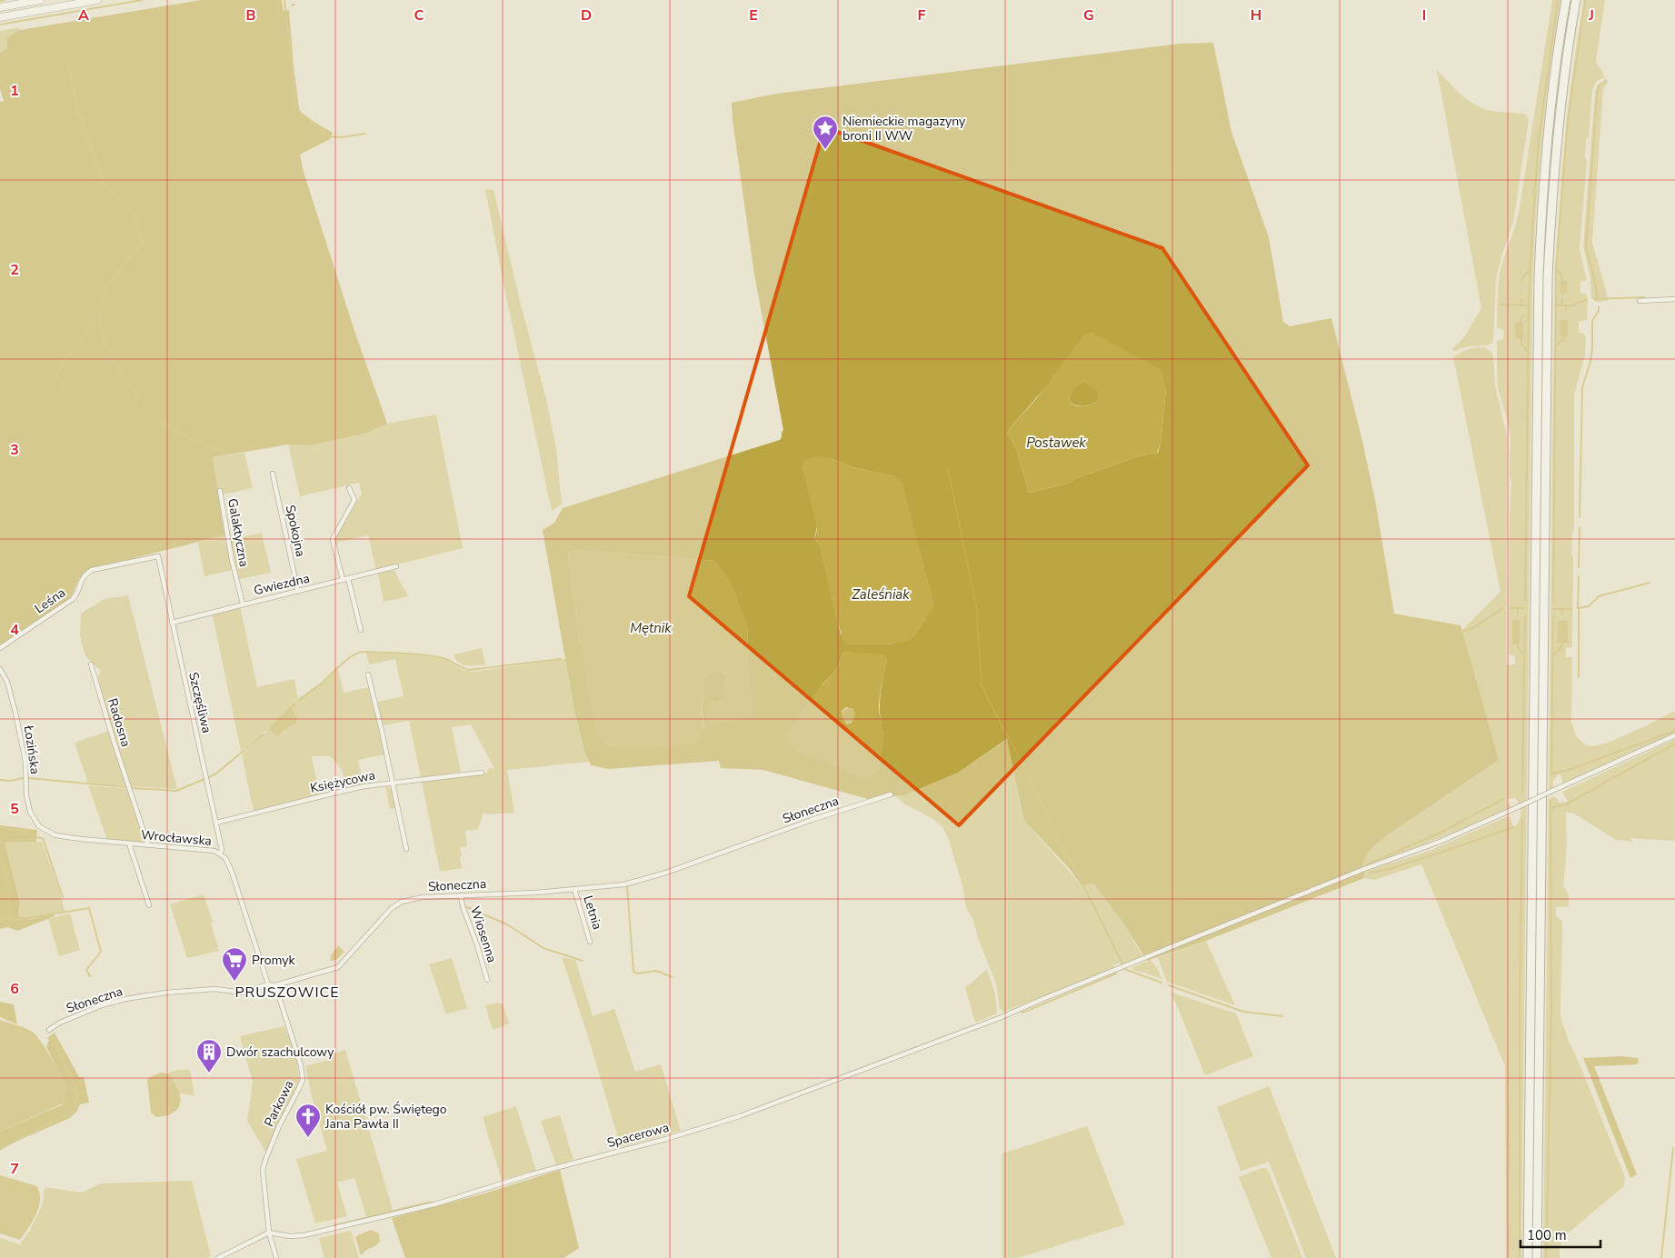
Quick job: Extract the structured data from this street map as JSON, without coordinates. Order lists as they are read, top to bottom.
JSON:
{
  "streets": {
    "street": [
      "Spokojna",
      "Galaktyczna",
      "Gwiezdna",
      "Leśna",
      "Szczęśliwa",
      "Radosna",
      "Łozińska",
      "Księżycowa",
      "Słoneczna",
      "Wrocławska",
      "Letnia",
      "Wiosenna",
      "Parkowa",
      "Spacerowa"
    ]
  },
  "crossings": [
    ["Spokojna", "Gwiezdna"],
    ["Galaktyczna", "Gwiezdna"],
    ["Gwiezdna", "Szczęśliwa"],
    ["Leśna", "Szczęśliwa"],
    ["Szczęśliwa", "Księżycowa"],
    ["Szczęśliwa", "Wrocławska"],
    ["Radosna", "Wrocławska"],
    ["Łozińska", "Wrocławska"],
    ["Słoneczna", "Wrocławska"],
    ["Słoneczna", "Letnia"],
    ["Słoneczna", "Wiosenna"],
    ["Słoneczna", "Parkowa"],
    ["Parkowa", "Spacerowa"]
  ],
  "districts": ["PRUSZOWICE"],
  "water": ["Postawek", "Zaleśniak", "Mętnik"],
  "places": {
    "place": ["Niemieckie magazyny broni II WW"],
    "supermarket": ["Promyk"],
    "building": ["Dwór szachulcowy"],
    "church": ["Kościół pw. Świętego Jana Pawła II"]
  },
  "scale_bar": "100 m",
  "grid": {
    "columns": [
      "A",
      "B",
      "C",
      "D",
      "E",
      "F",
      "G",
      "H",
      "I",
      "J"
    ],
    "rows": [
      "1",
      "2",
      "3",
      "4",
      "5",
      "6",
      "7"
    ]
  }
}
